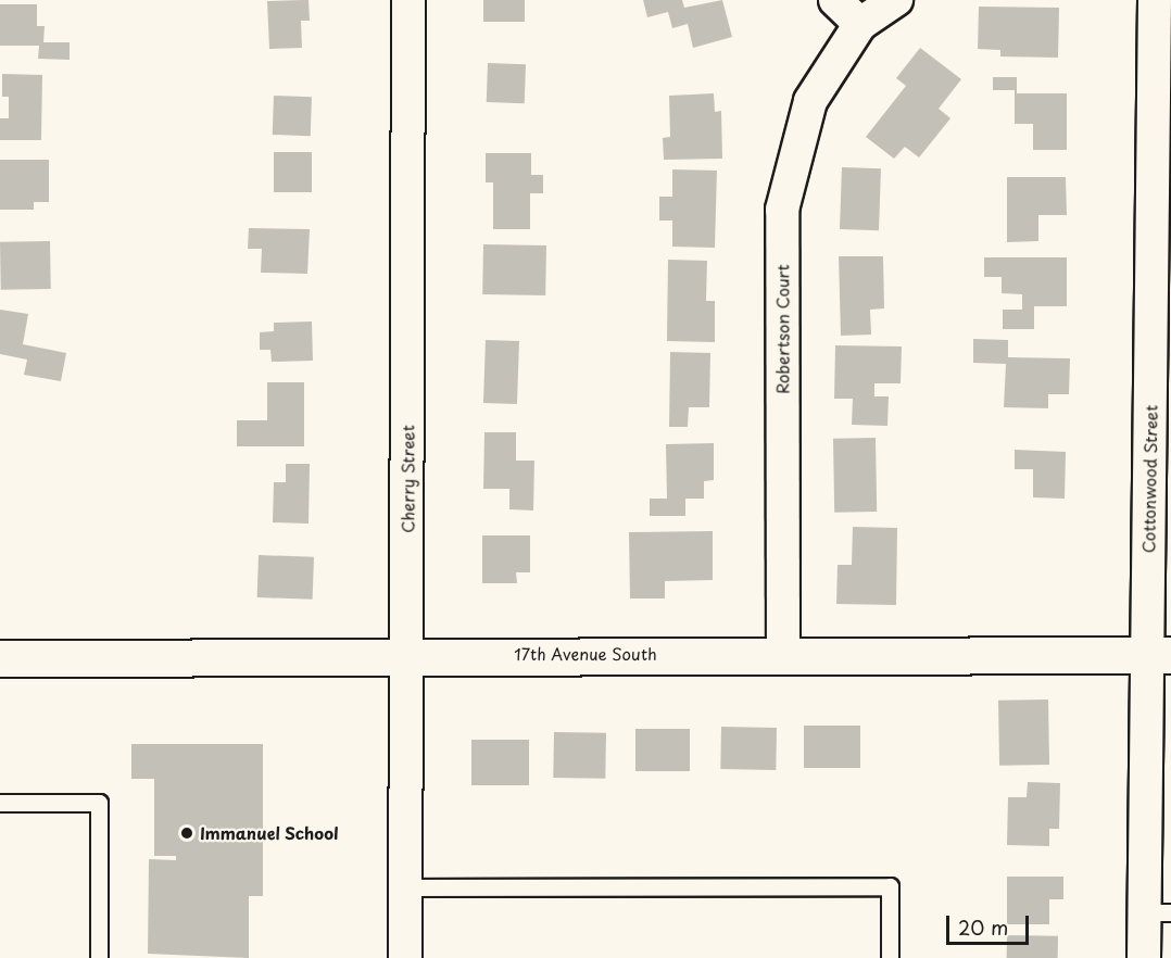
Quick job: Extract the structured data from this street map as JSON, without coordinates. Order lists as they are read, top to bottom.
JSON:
{
  "streets": {
    "street": [
      "Robertson Court",
      "Cherry Street",
      "Cottonwood Street",
      "17th Avenue South"
    ]
  },
  "crossings": [
    ["Robertson Court", "17th Avenue South"],
    ["Cherry Street", "17th Avenue South"],
    ["Cottonwood Street", "17th Avenue South"]
  ],
  "places": ["Immanuel School"],
  "scale_bar": "20 m"
}
